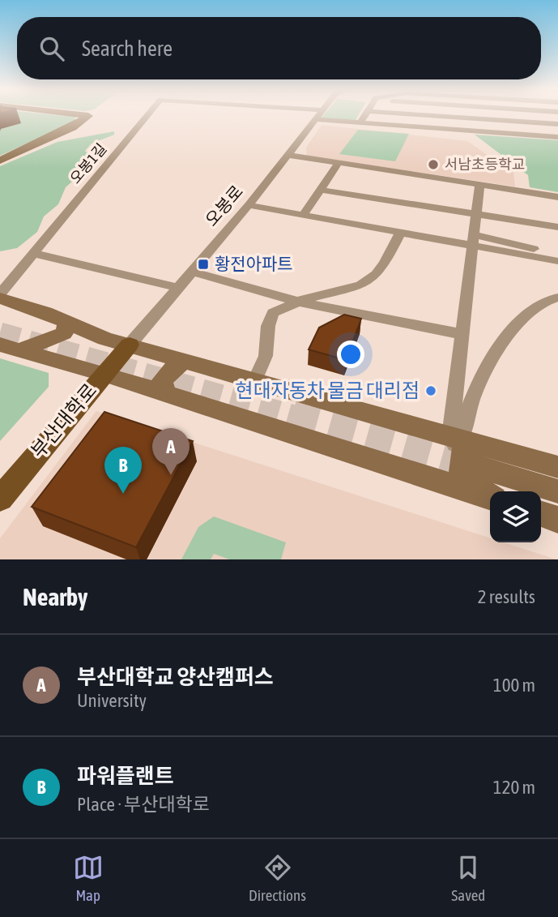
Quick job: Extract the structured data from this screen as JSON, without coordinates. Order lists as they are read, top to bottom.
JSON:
{
  "streets": {
    "main road": ["부산대학로"],
    "street": ["오봉1길", "오봉로"]
  },
  "crossings": [
    ["오봉로", "부산대학로"]
  ],
  "places": {
    "other": ["서남초등학교", "현대자동차 물금 대리점"],
    "transit": ["황전아파트"]
  },
  "page": {
    "search": "Search here",
    "pins": ["A", "B"],
    "heading": ["Nearby", "2 results"],
    "list": [
      {
        "mark": "A",
        "name": "부산대학교 양산캠퍼스",
        "note": "University",
        "value": "100 m"
      },
      {
        "mark": "B",
        "name": "파워플랜트",
        "note": "Place · 부산대학로",
        "value": "120 m"
      }
    ],
    "nav": ["Map", "Directions", "Saved"]
  }
}
